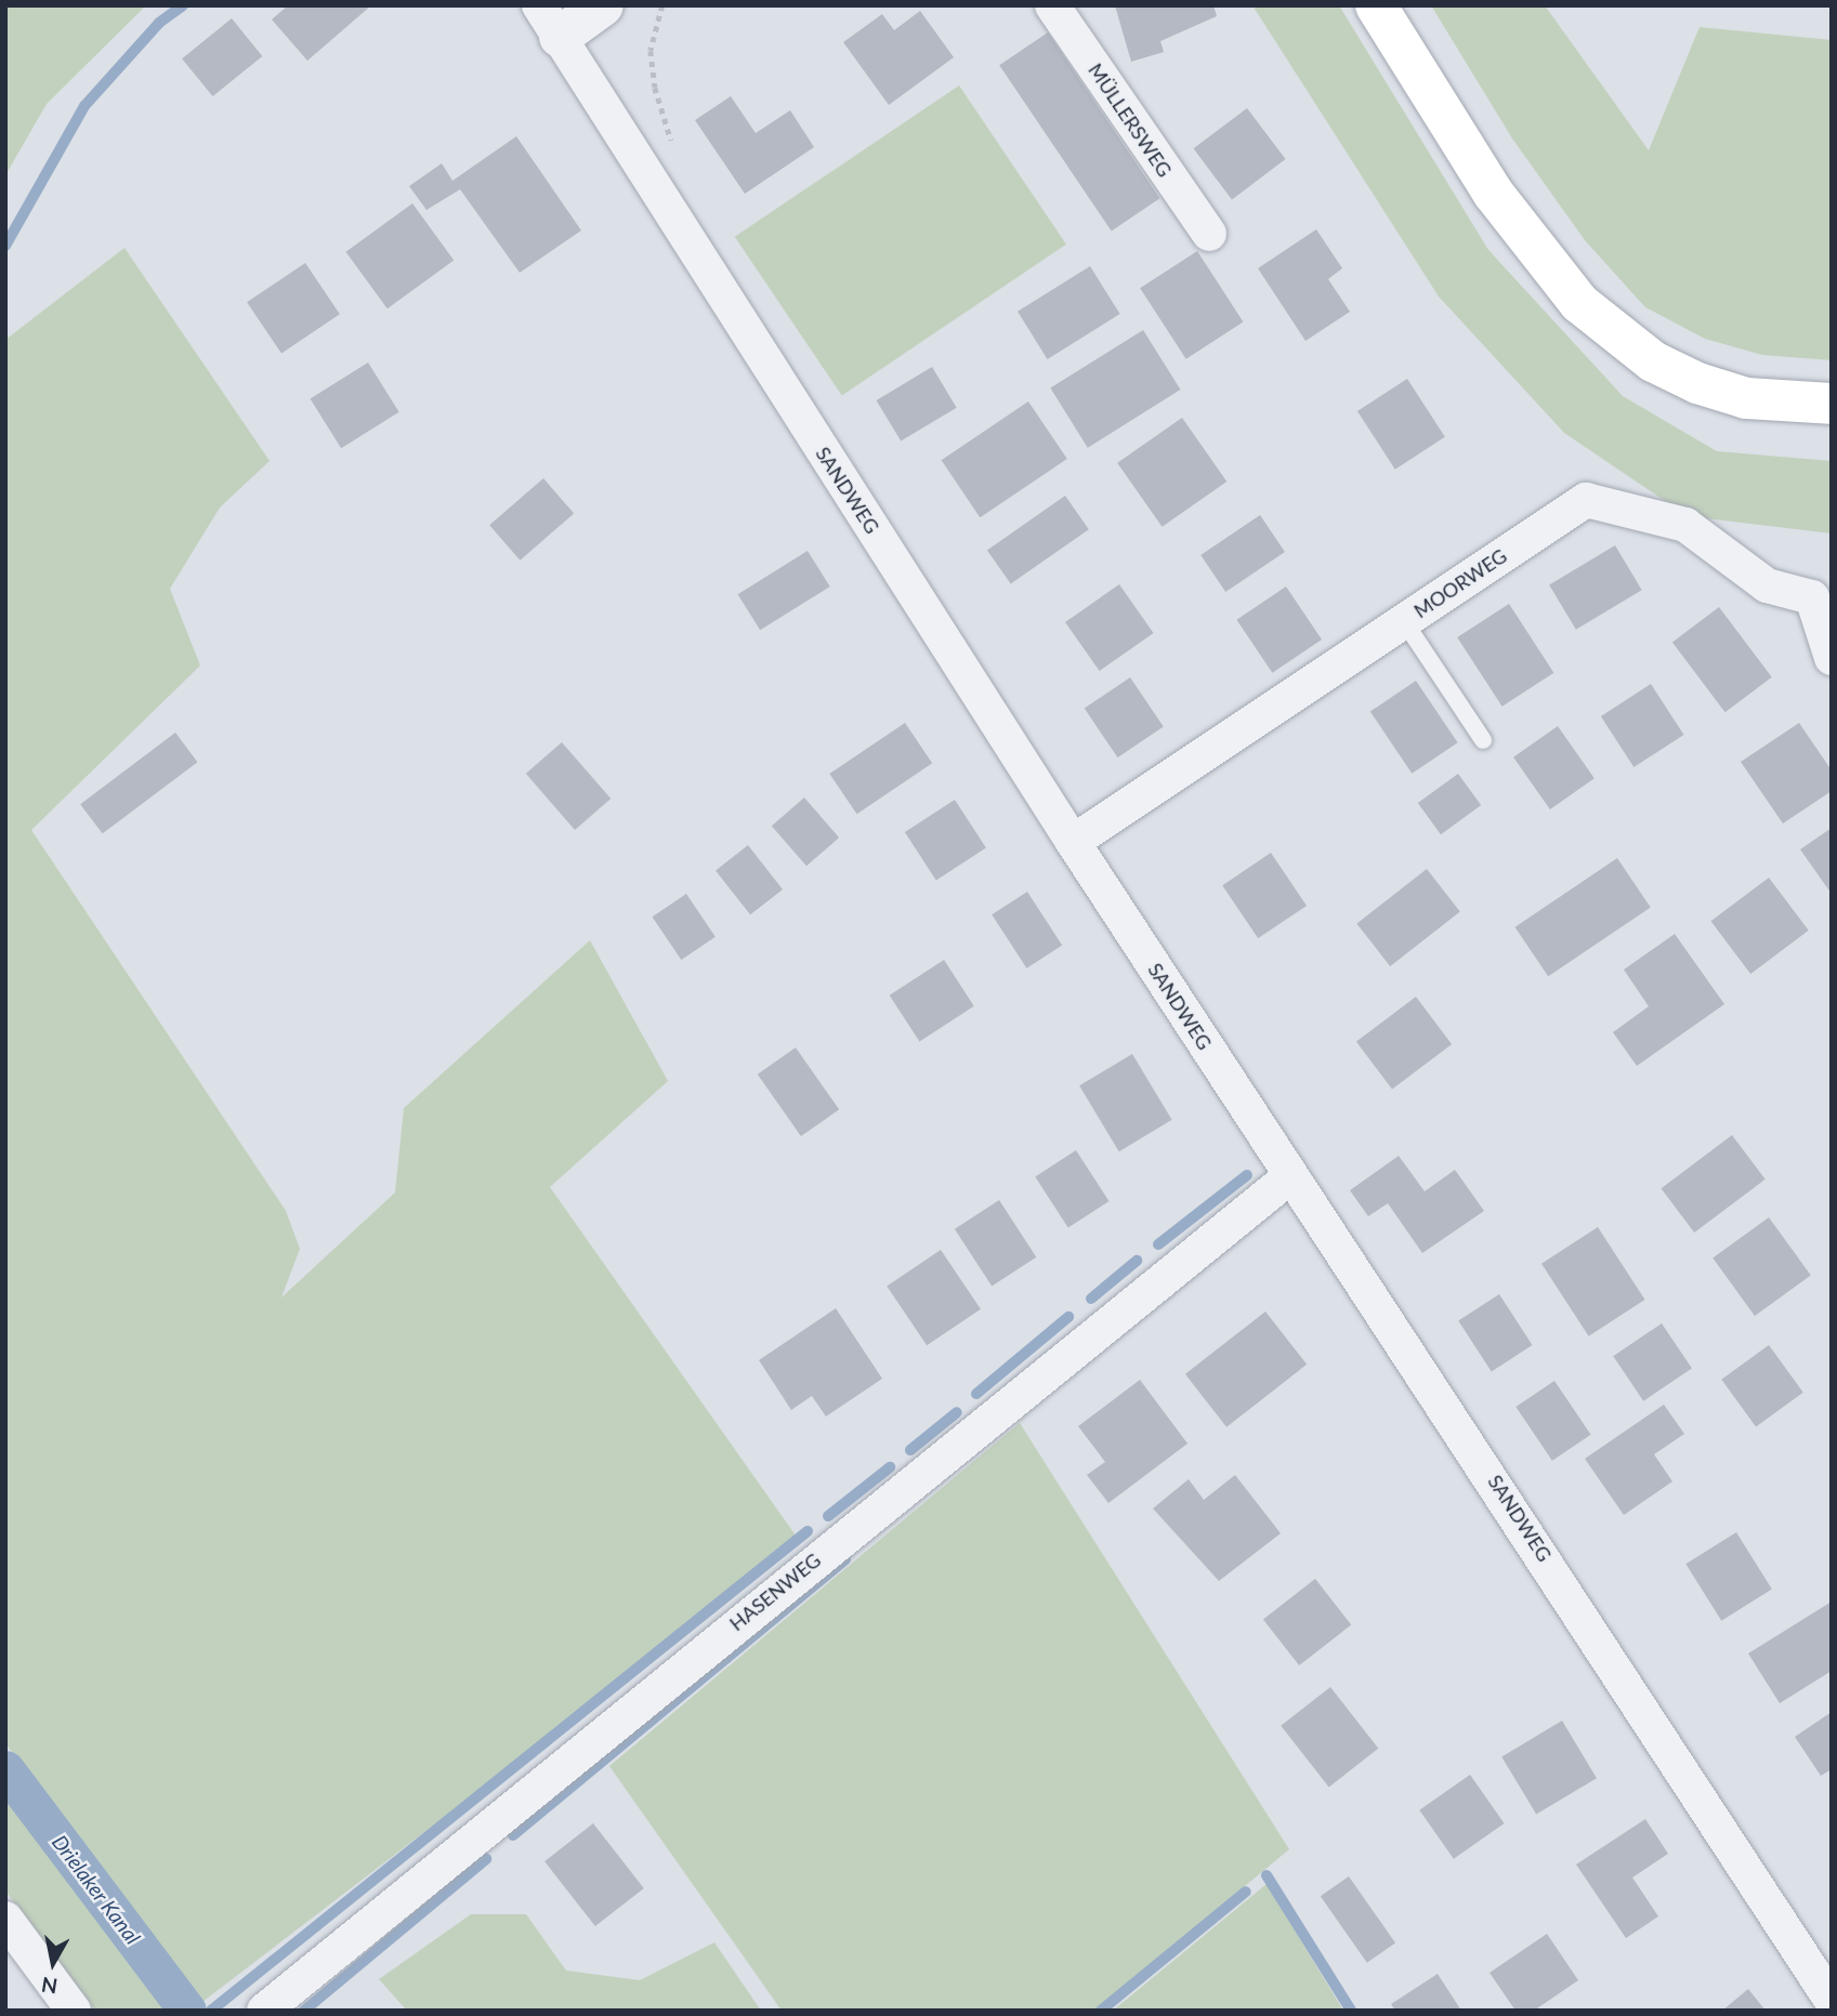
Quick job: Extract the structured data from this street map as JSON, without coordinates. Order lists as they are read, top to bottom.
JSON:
{
  "streets": {
    "street": [
      "MÜLLERSWEG",
      "SANDWEG",
      "MOORWEG",
      "HASENWEG"
    ]
  },
  "crossings": [
    ["SANDWEG", "MOORWEG"],
    ["SANDWEG", "HASENWEG"]
  ],
  "water": ["Drielaker Kanal"],
  "north": "bottom"
}
